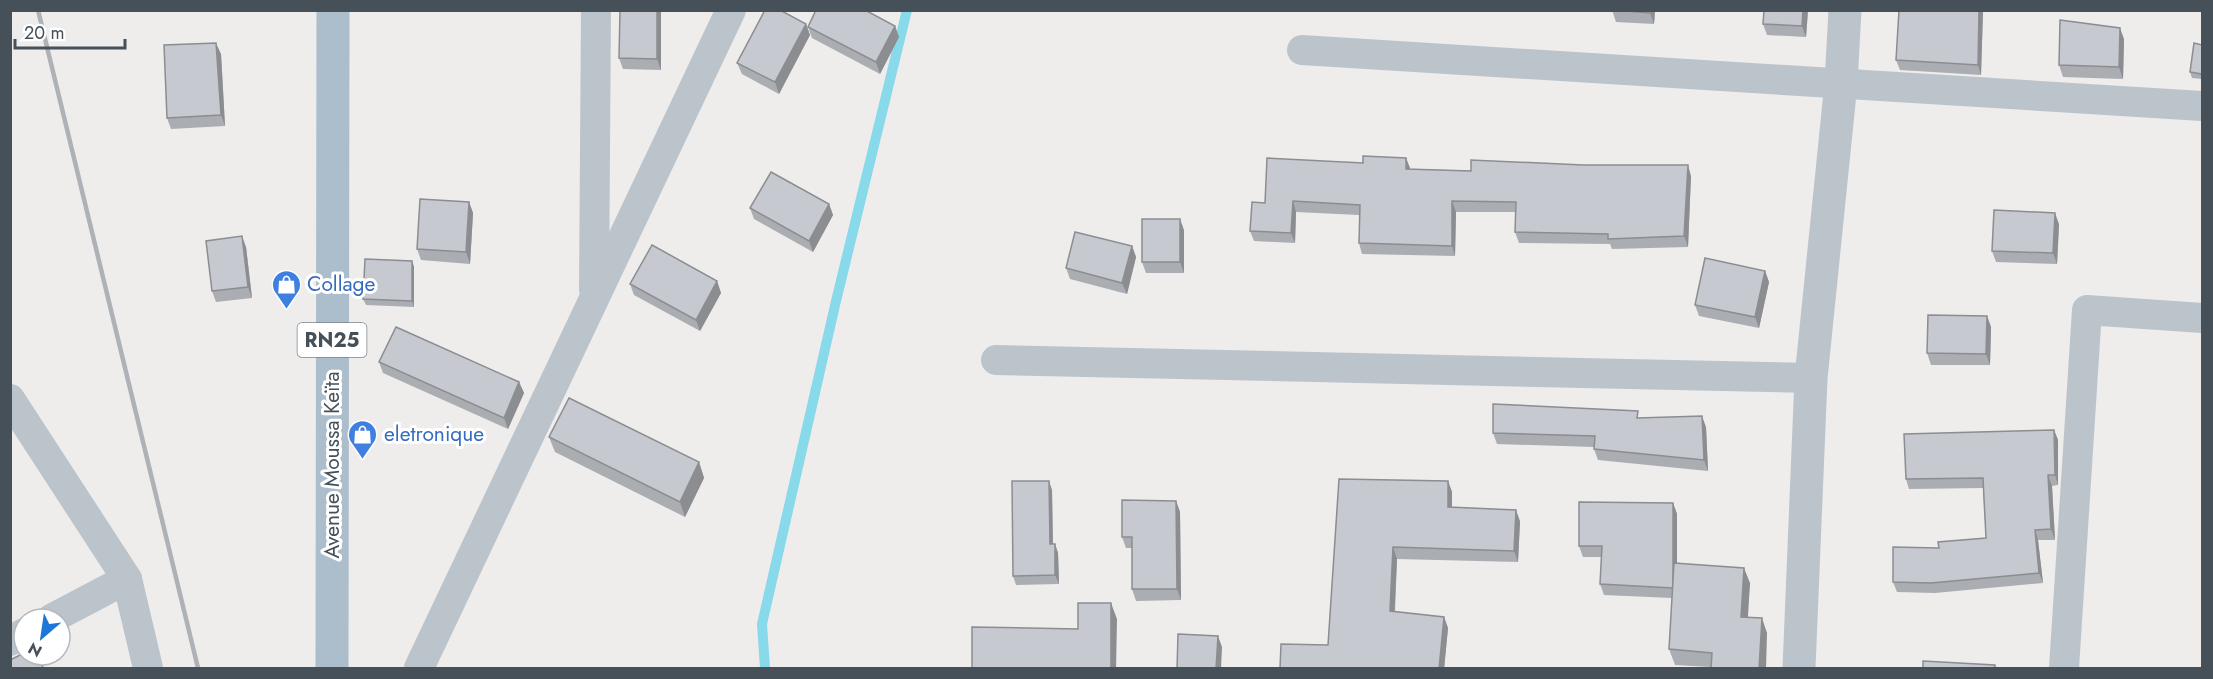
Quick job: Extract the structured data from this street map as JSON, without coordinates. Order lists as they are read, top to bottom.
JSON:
{
  "streets": {
    "main road": ["RN25", "Avenue Moussa Keïta"]
  },
  "places": {
    "shop": ["Collage", "eletronique"]
  },
  "scale_bar": "20 m",
  "north": "bottom left"
}
